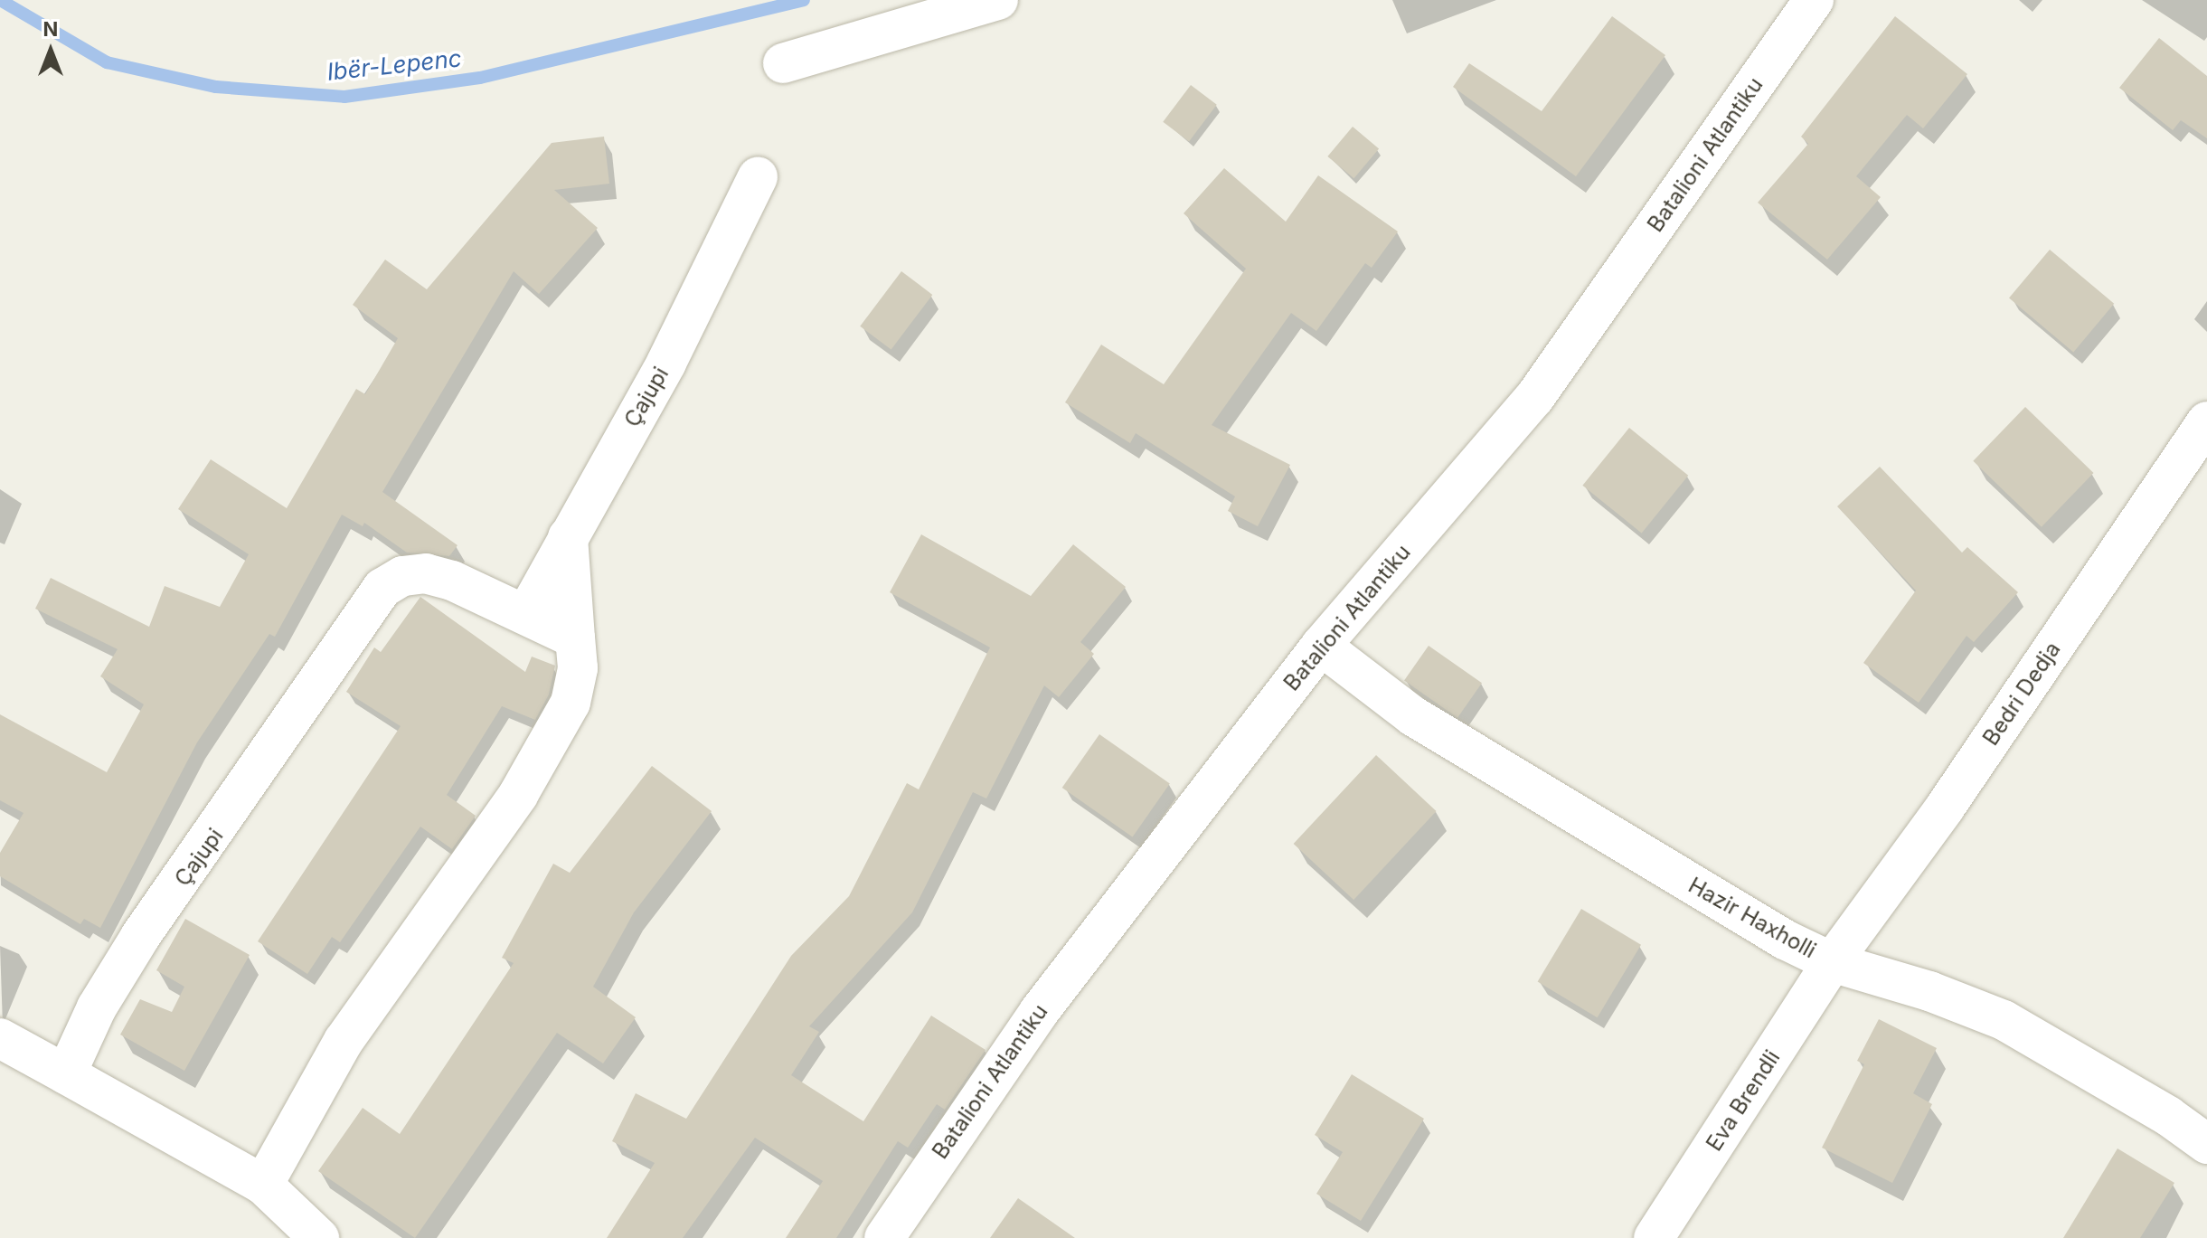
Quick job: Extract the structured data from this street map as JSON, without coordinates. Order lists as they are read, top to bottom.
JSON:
{
  "streets": {
    "street": [
      "Batalioni Atlantiku",
      "Çajupi",
      "Bedri Dedja",
      "Hazir Haxholli",
      "Eva Brendli"
    ]
  },
  "crossings": [
    ["Batalioni Atlantiku", "Hazir Haxholli"],
    ["Bedri Dedja", "Hazir Haxholli"],
    ["Bedri Dedja", "Eva Brendli"],
    ["Hazir Haxholli", "Eva Brendli"]
  ],
  "water": ["Ibër-Lepenc"],
  "north": "top"
}
